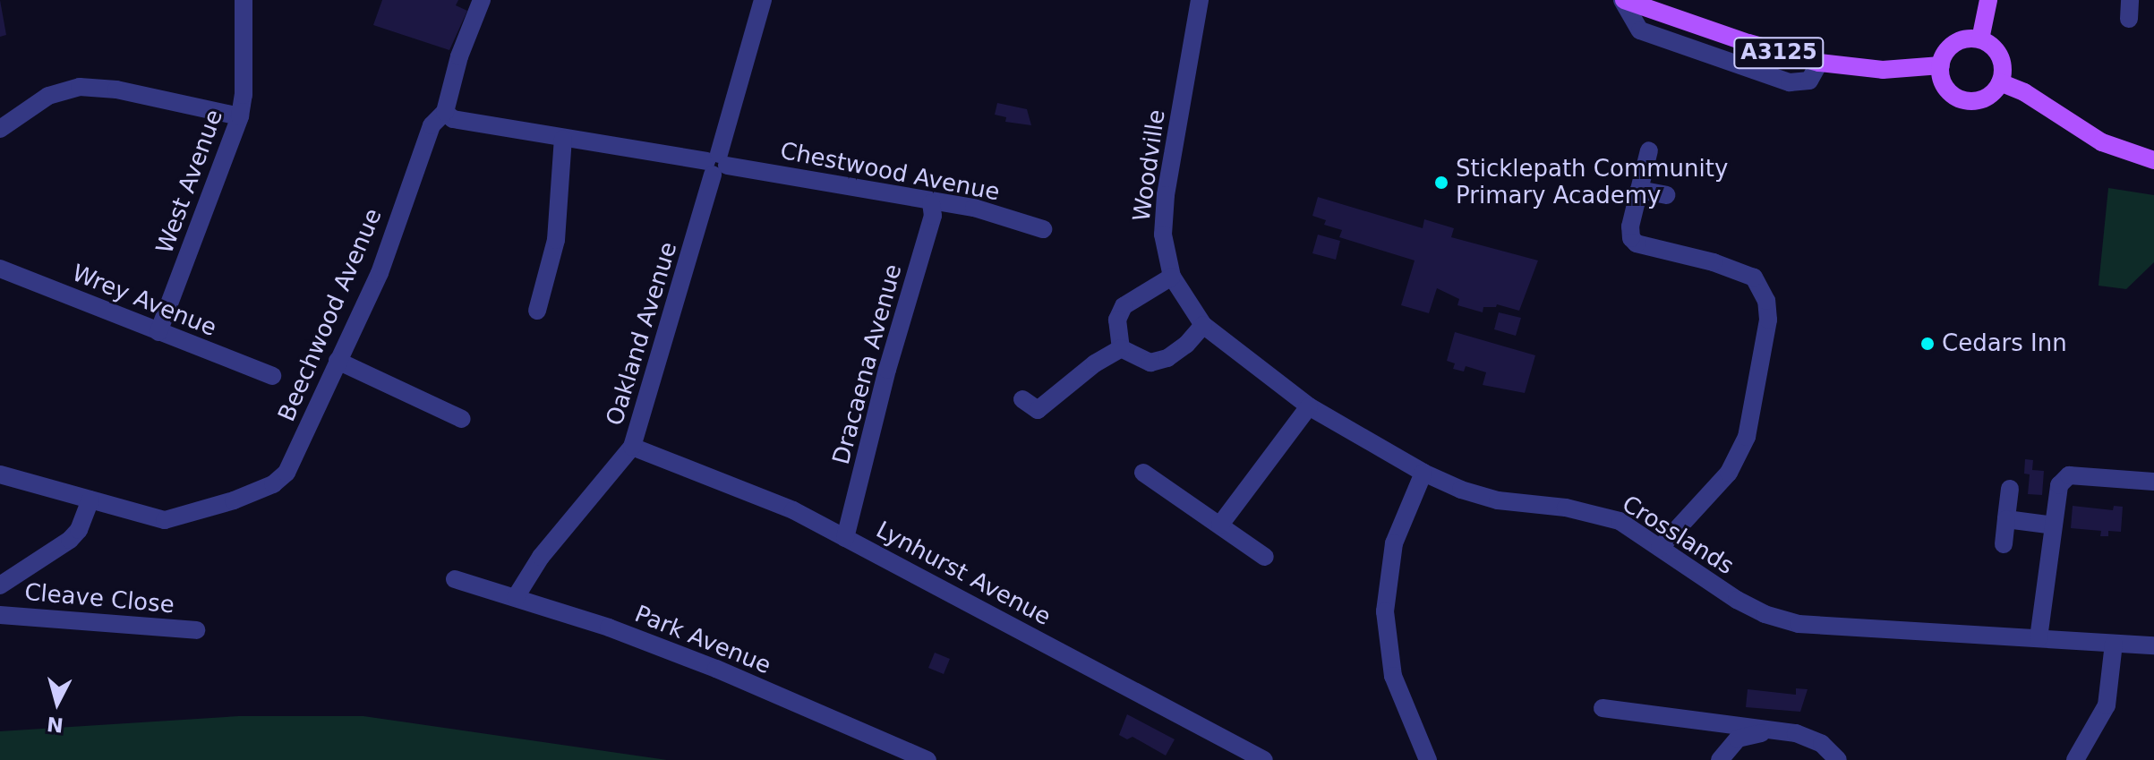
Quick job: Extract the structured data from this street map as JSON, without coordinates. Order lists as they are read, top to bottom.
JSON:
{
  "streets": {
    "main road": ["A3125"],
    "street": [
      "Woodville",
      "Chestwood Avenue",
      "West Avenue",
      "Wrey Avenue",
      "Beechwood Avenue",
      "Oakland Avenue",
      "Dracaena Avenue",
      "Crosslands",
      "Lynhurst Avenue",
      "Cleave Close",
      "Park Avenue"
    ]
  },
  "crossings": [
    ["Woodville", "Crosslands"],
    ["Chestwood Avenue", "Beechwood Avenue"],
    ["Chestwood Avenue", "Oakland Avenue"],
    ["Chestwood Avenue", "Dracaena Avenue"],
    ["West Avenue", "Wrey Avenue"],
    ["Oakland Avenue", "Lynhurst Avenue"],
    ["Oakland Avenue", "Park Avenue"],
    ["Dracaena Avenue", "Lynhurst Avenue"]
  ],
  "places": ["Sticklepath Community Primary Academy", "Cedars Inn"],
  "north": "bottom"
}
